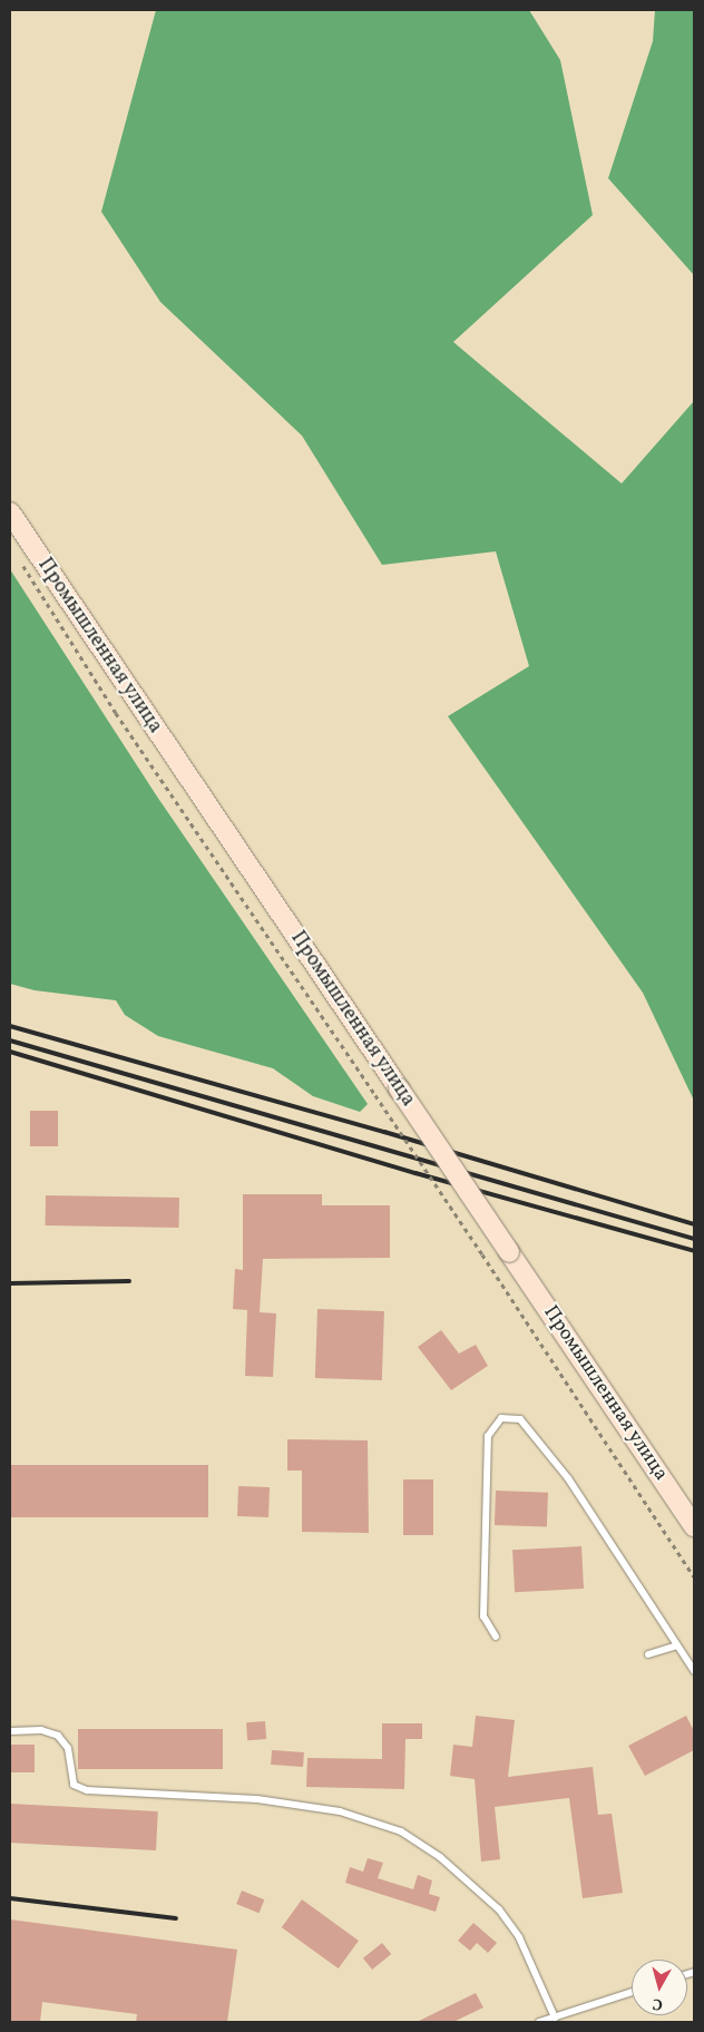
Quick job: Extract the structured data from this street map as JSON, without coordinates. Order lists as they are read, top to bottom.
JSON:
{
  "streets": {
    "street": ["Промышленная улица"]
  },
  "north": "bottom"
}
